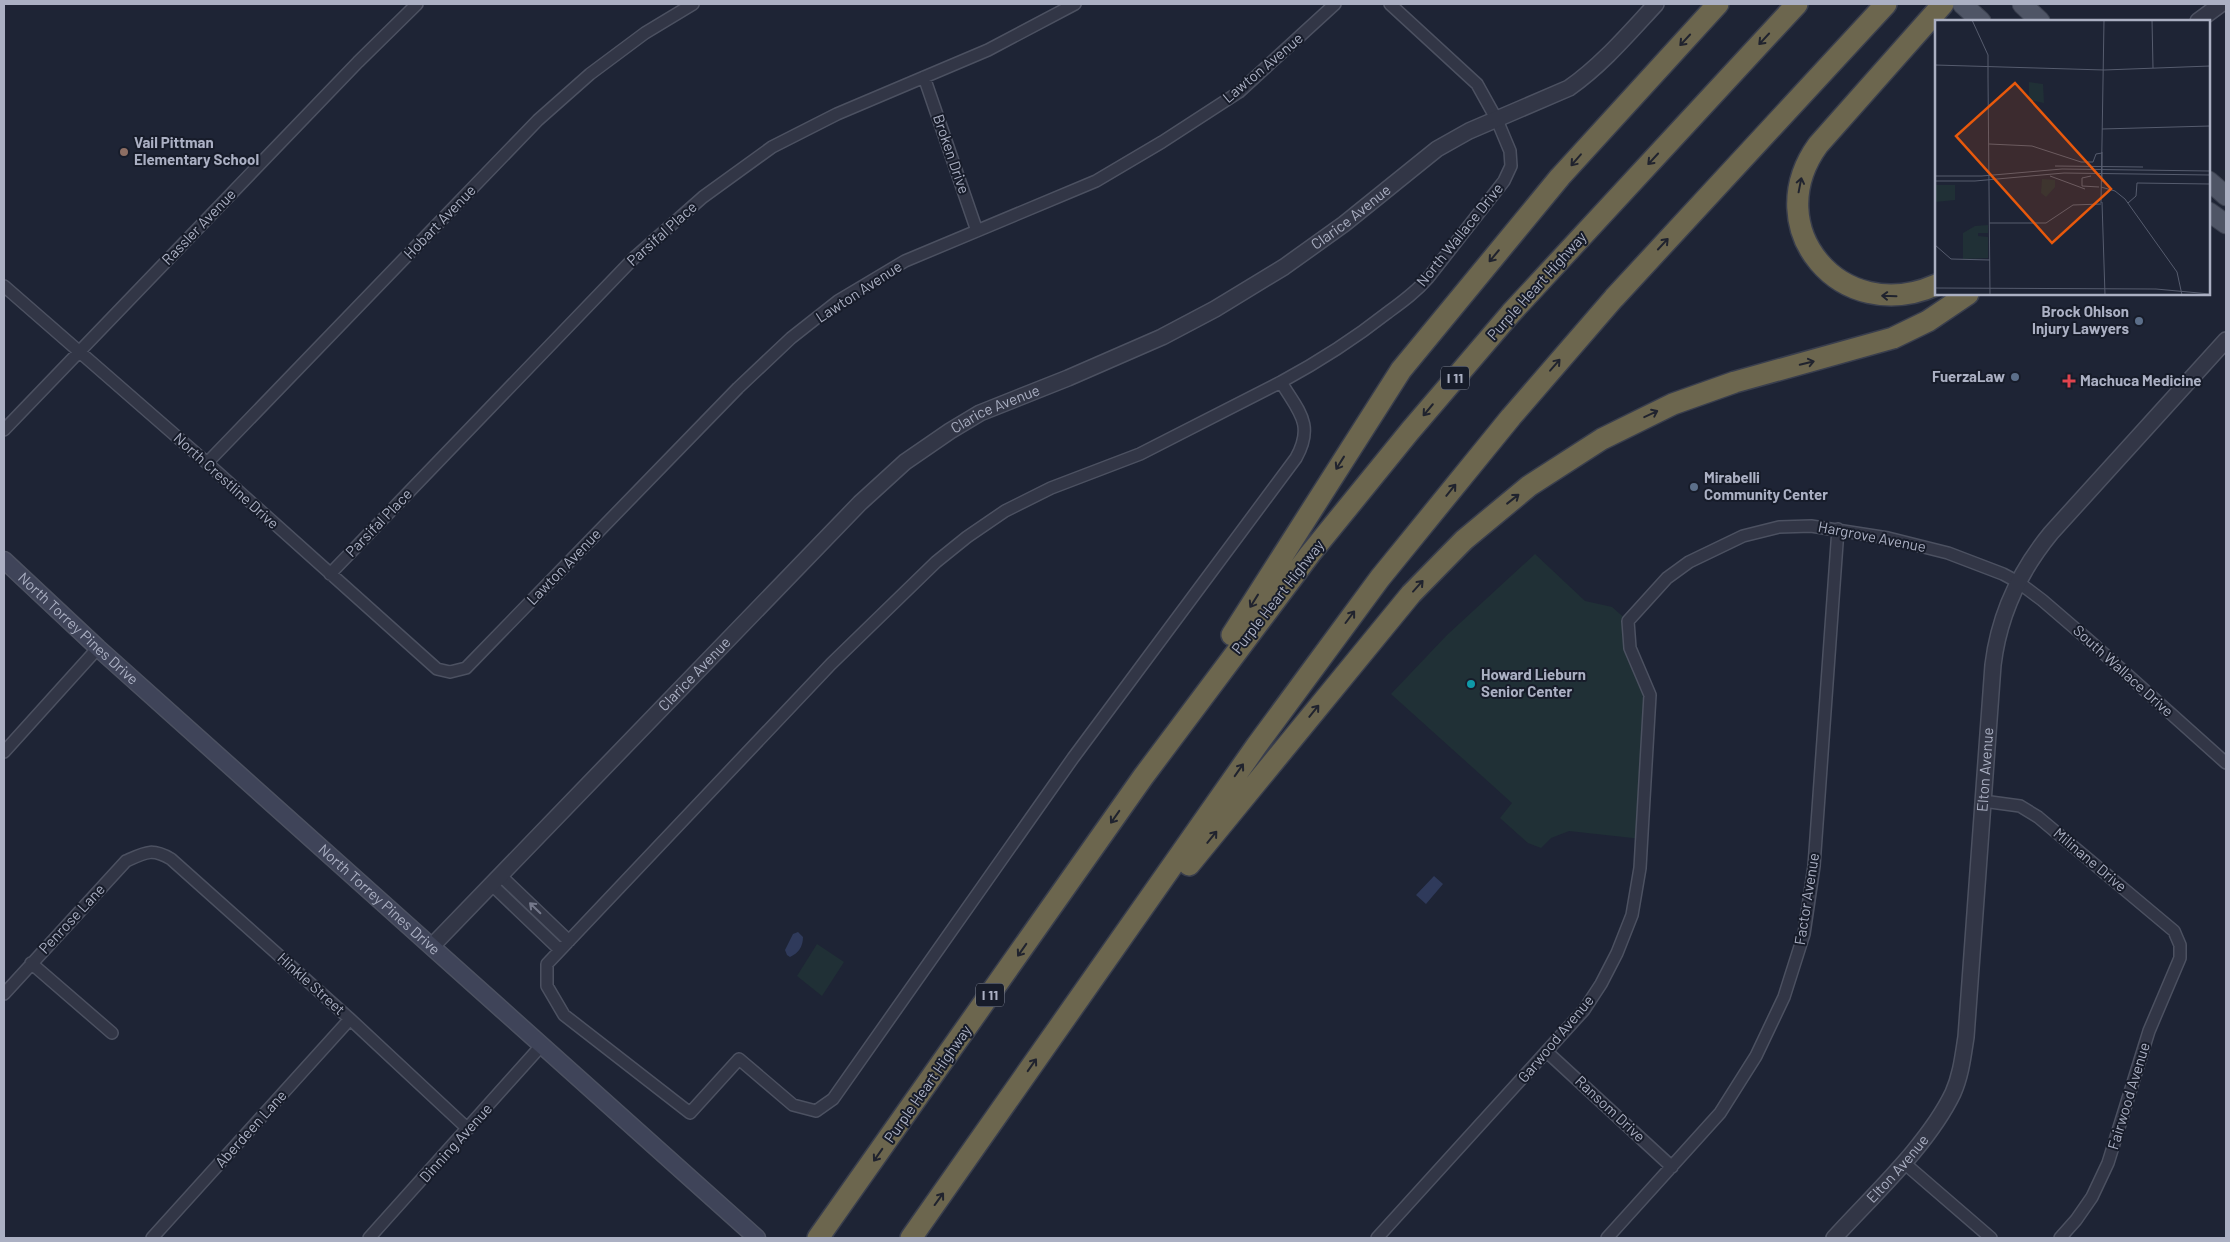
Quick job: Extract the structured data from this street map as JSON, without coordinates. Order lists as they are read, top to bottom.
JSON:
{
  "streets": {
    "highway": ["Purple Heart Highway", "I 11"],
    "main road": ["North Torrey Pines Drive"],
    "street": [
      "Lawton Avenue",
      "Broken Drive",
      "Clarice Avenue",
      "Hobart Avenue",
      "Rassler Avenue",
      "Parsifal Place",
      "North Wallace Drive",
      "North Crestline Drive",
      "Hargrove Avenue",
      "South Wallace Drive",
      "Elton Avenue",
      "Milinane Drive",
      "Factor Avenue",
      "Penrose Lane",
      "Hinkle Street",
      "Garwood Avenue",
      "Fairwood Avenue",
      "Ransom Drive",
      "Aberdeen Lane",
      "Dinning Avenue"
    ]
  },
  "crossings": [
    ["Lawton Avenue", "Broken Drive"],
    ["Lawton Avenue", "North Crestline Drive"],
    ["Broken Drive", "Parsifal Place"],
    ["Clarice Avenue", "North Wallace Drive"],
    ["Clarice Avenue", "North Torrey Pines Drive"],
    ["Hobart Avenue", "North Crestline Drive"],
    ["Rassler Avenue", "North Crestline Drive"],
    ["Parsifal Place", "North Crestline Drive"],
    ["Hargrove Avenue", "South Wallace Drive"],
    ["Hargrove Avenue", "Elton Avenue"],
    ["Hargrove Avenue", "Factor Avenue"],
    ["Hargrove Avenue", "Garwood Avenue"],
    ["North Torrey Pines Drive", "Dinning Avenue"],
    ["South Wallace Drive", "Elton Avenue"],
    ["Elton Avenue", "Milinane Drive"],
    ["Milinane Drive", "Fairwood Avenue"],
    ["Factor Avenue", "Ransom Drive"],
    ["Penrose Lane", "Hinkle Street"],
    ["Hinkle Street", "Aberdeen Lane"],
    ["Hinkle Street", "Dinning Avenue"],
    ["Garwood Avenue", "Ransom Drive"]
  ],
  "places": {
    "other": [
      "Vail Pittman Elementary School",
      "Brock Ohlson Injury Lawyers",
      "FuerzaLaw",
      "Mirabelli Community Center",
      "Howard Lieburn Senior Center"
    ],
    "health": ["Machuca Medicine"]
  }
}
